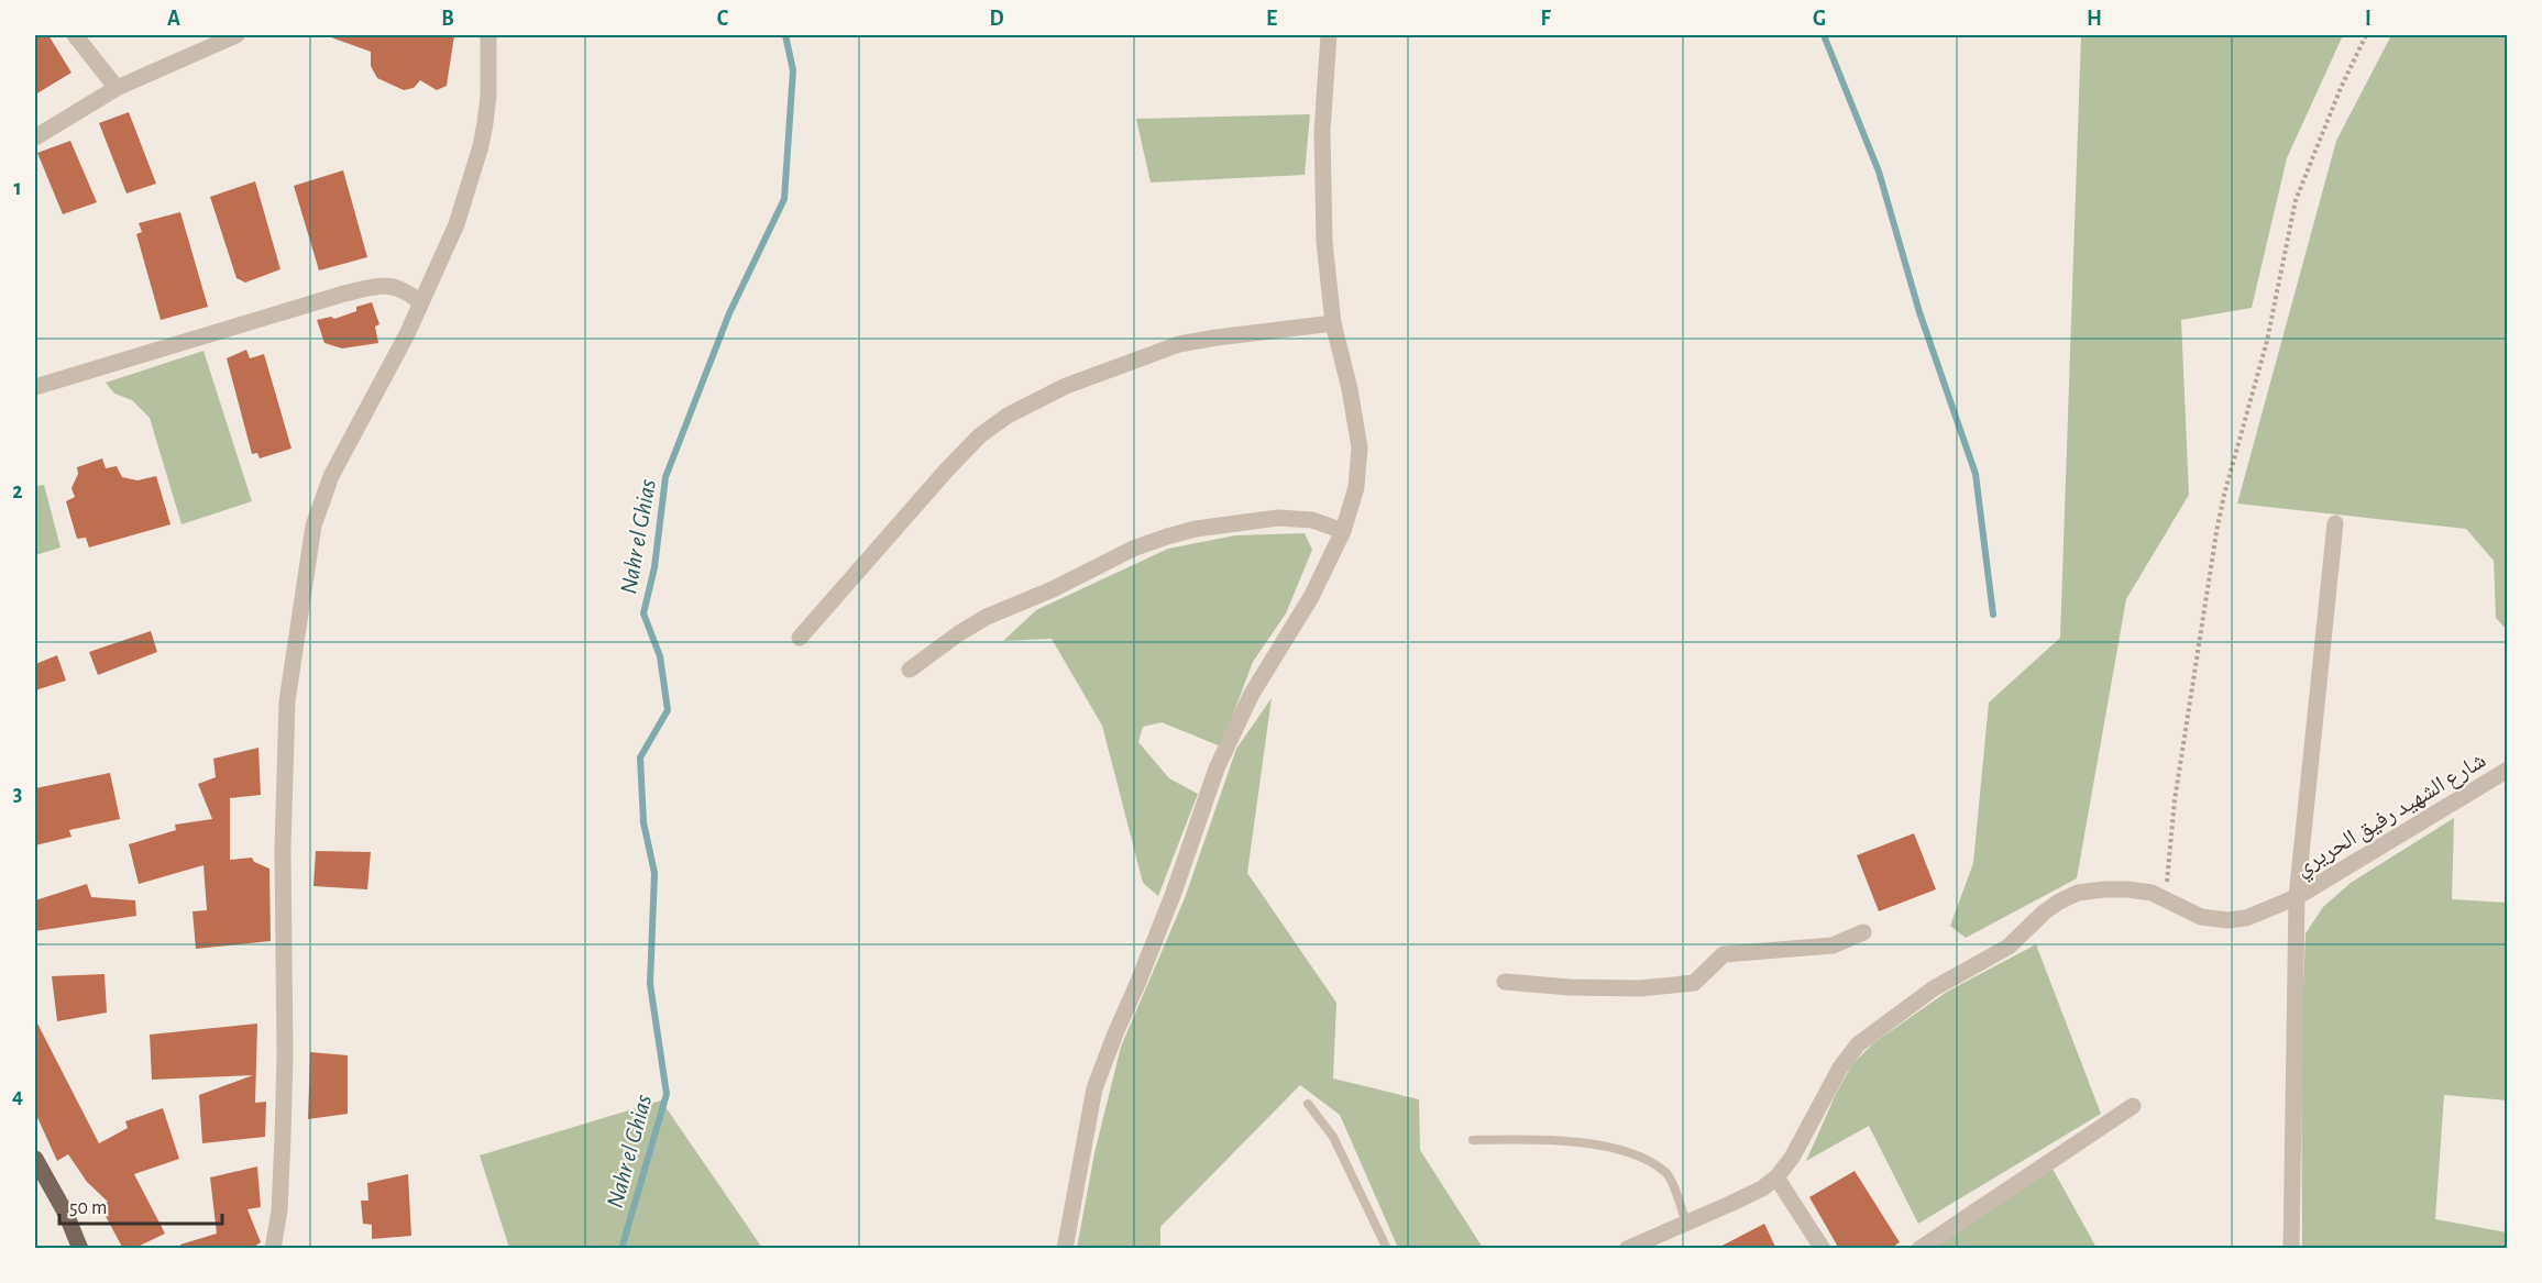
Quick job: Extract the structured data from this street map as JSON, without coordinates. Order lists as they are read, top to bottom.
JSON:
{
  "streets": {
    "street": ["شارع الشهيد رفيق الحريري"]
  },
  "water": ["Nahr el Ghias"],
  "scale_bar": "50 m",
  "grid": {
    "columns": [
      "A",
      "B",
      "C",
      "D",
      "E",
      "F",
      "G",
      "H",
      "I"
    ],
    "rows": [
      "1",
      "2",
      "3",
      "4"
    ]
  }
}
